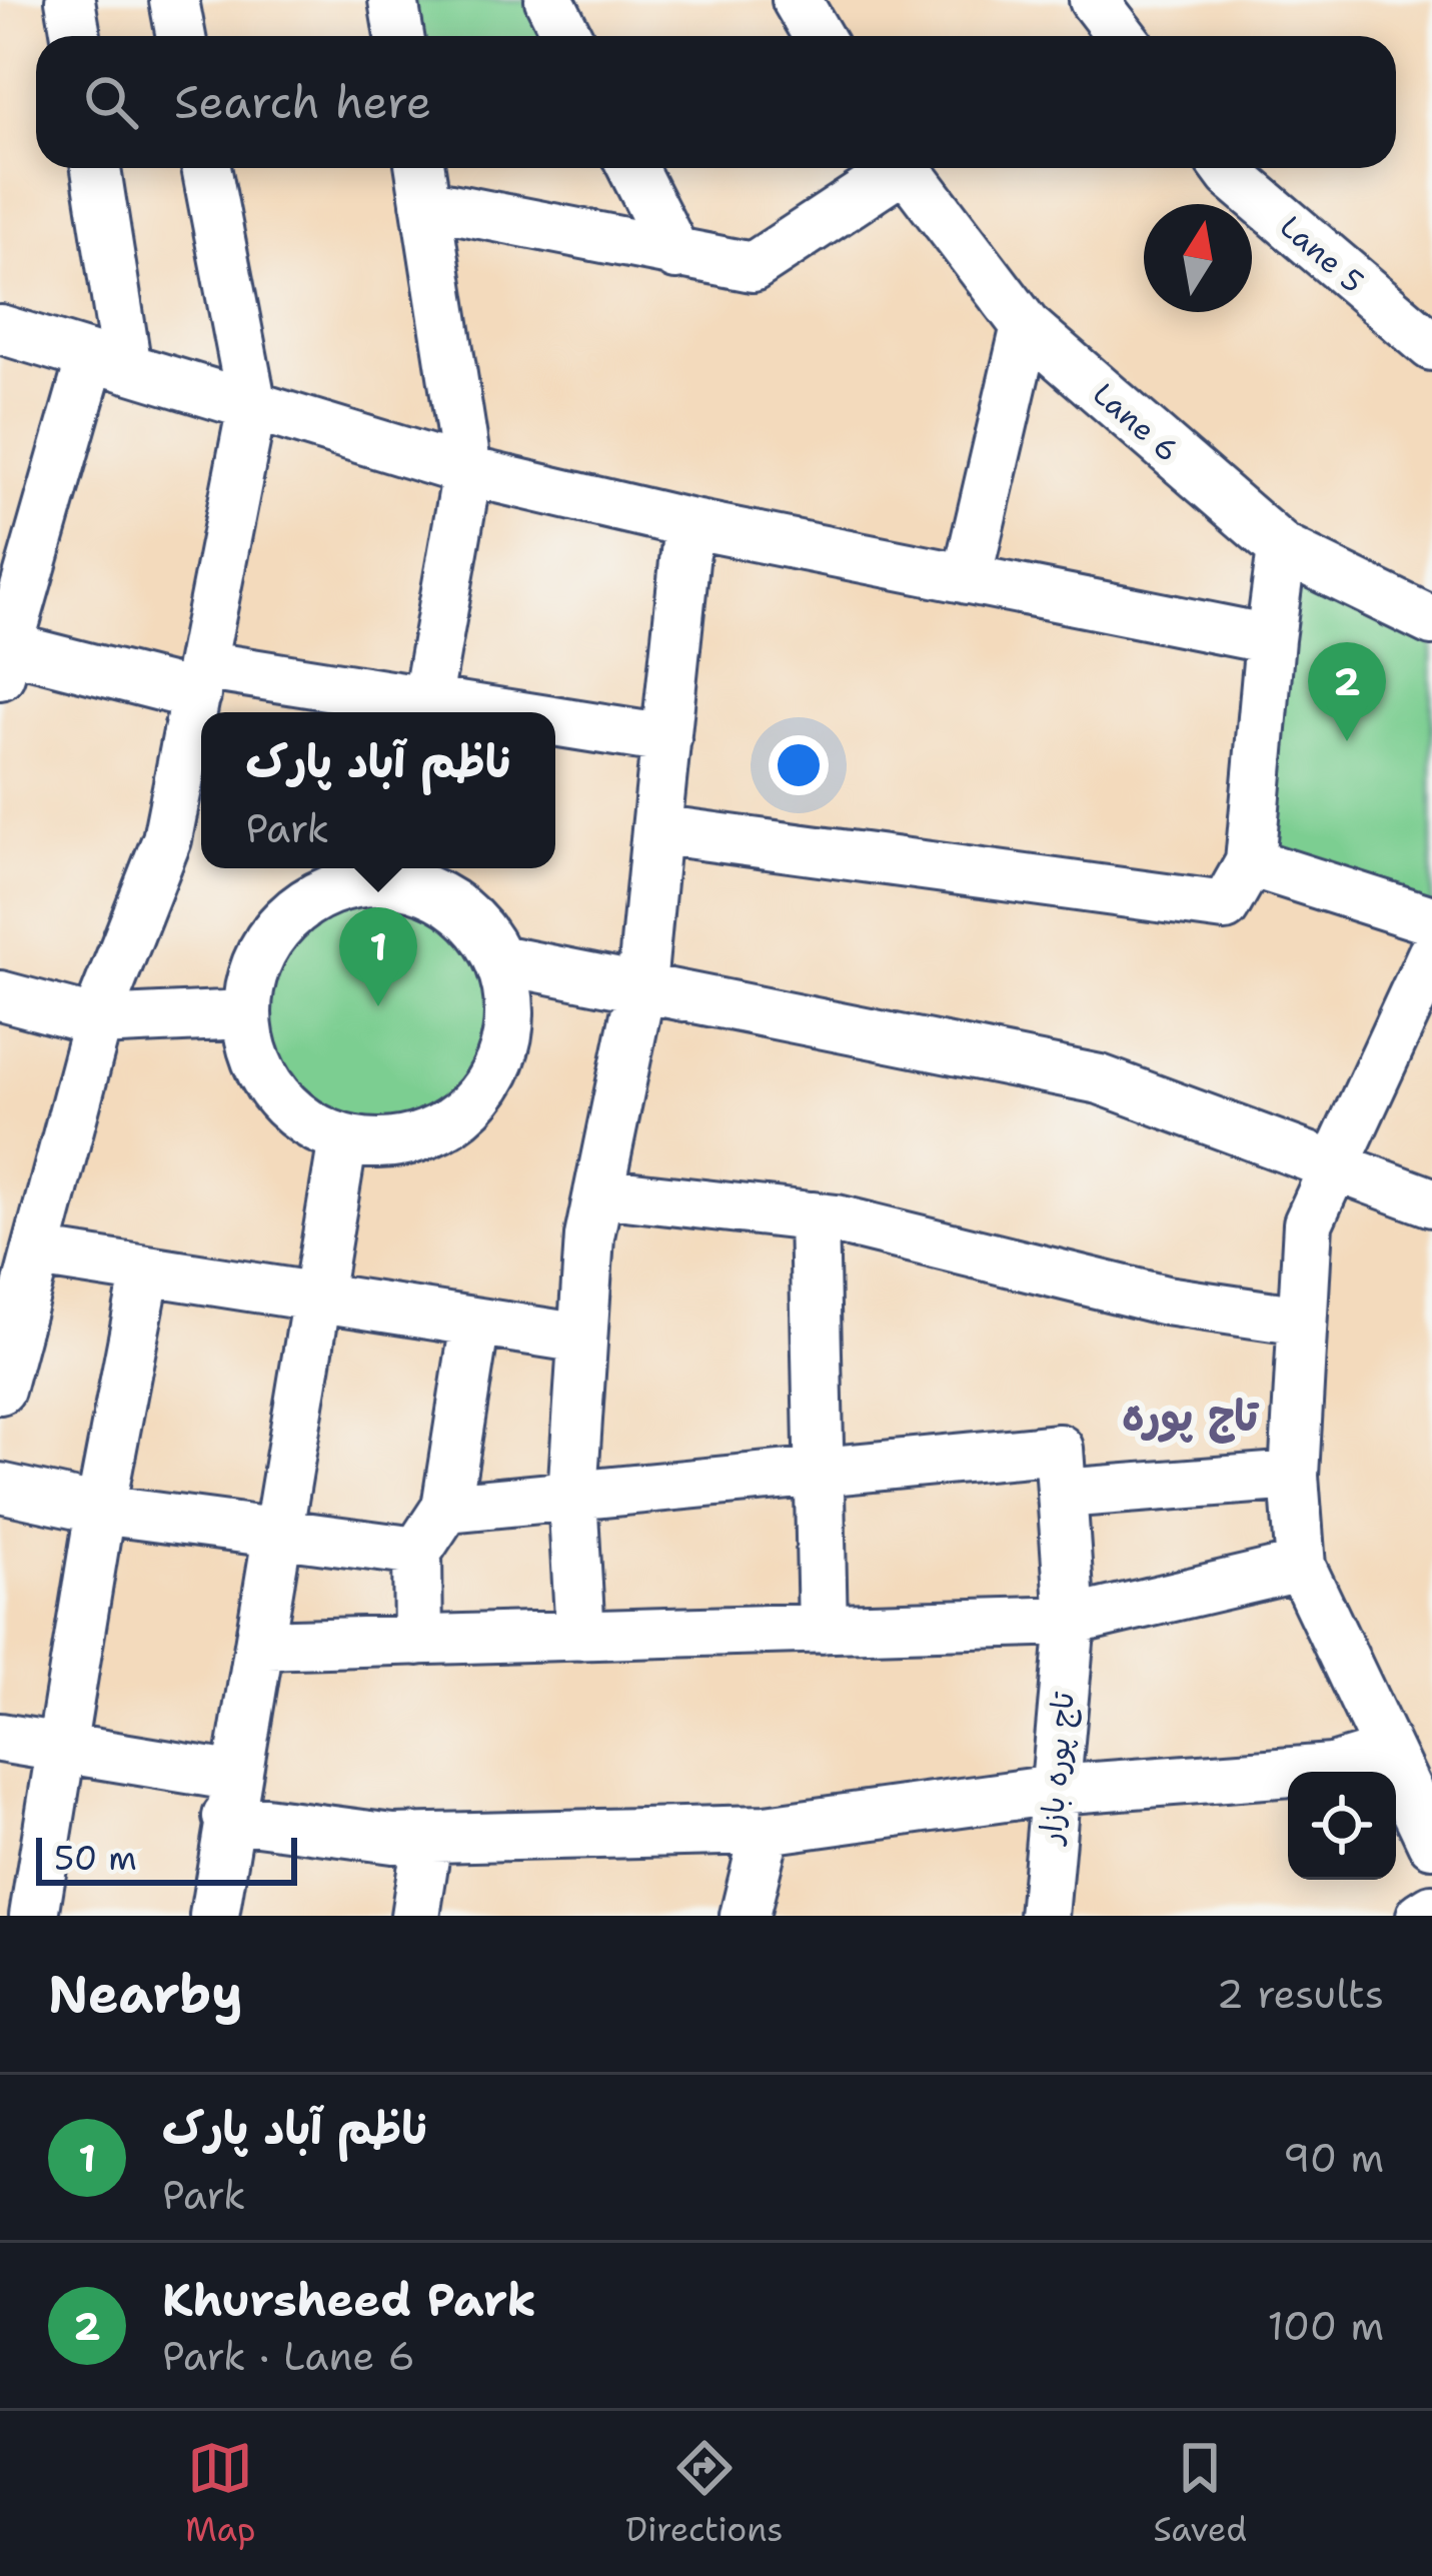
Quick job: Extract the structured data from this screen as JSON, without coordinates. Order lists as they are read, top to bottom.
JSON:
{
  "streets": {
    "street": ["Lane 5", "Lane 6", "تاج پورہ بازار"]
  },
  "districts": ["تاج پورہ"],
  "scale_bar": "50 m",
  "north": "top",
  "page": {
    "search": "Search here",
    "pins": ["2", "1"],
    "popup": ["ناظم آباد پارک", "Park"],
    "scale": "50 m",
    "heading": ["Nearby", "2 results"],
    "list": [
      {
        "mark": "1",
        "name": "ناظم آباد پارک",
        "note": "Park",
        "value": "90 m"
      },
      {
        "mark": "2",
        "name": "Khursheed Park",
        "note": "Park · Lane 6",
        "value": "100 m"
      }
    ],
    "nav": ["Map", "Directions", "Saved"]
  }
}
